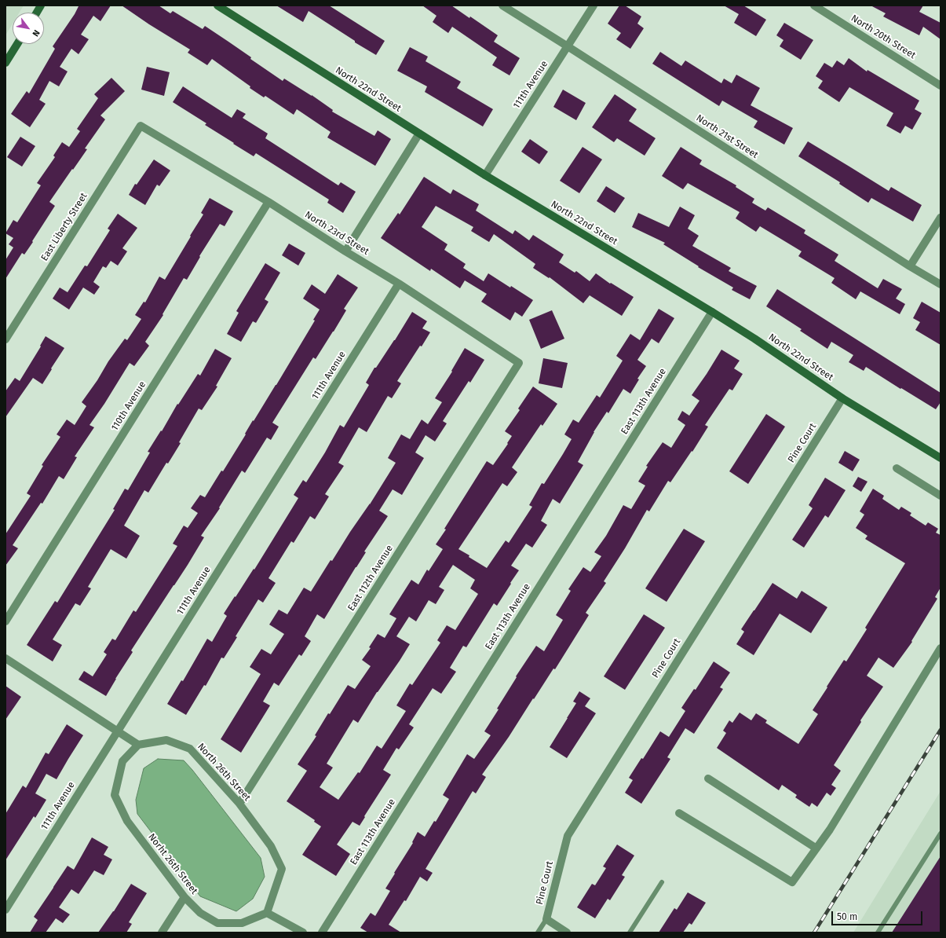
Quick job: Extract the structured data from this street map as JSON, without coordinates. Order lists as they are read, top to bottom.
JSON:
{
  "streets": {
    "street": [
      "North 20th Street",
      "111th Avenue",
      "North 22nd Street",
      "North 21st Street",
      "East Liberty Street",
      "North 23rd Street",
      "East 113th Avenue",
      "110th Avenue",
      "Pine Court",
      "East 112th Avenue",
      "North 26th Street",
      "Norht 26th Street"
    ]
  },
  "crossings": [
    ["111th Avenue", "North 22nd Street"],
    ["111th Avenue", "North 21st Street"],
    ["111th Avenue", "North 23rd Street"],
    ["North 22nd Street", "East 113th Avenue"],
    ["North 22nd Street", "Pine Court"],
    ["East Liberty Street", "North 23rd Street"],
    ["North 23rd Street", "110th Avenue"],
    ["North 23rd Street", "East 112th Avenue"],
    ["East 112th Avenue", "North 26th Street"],
    ["North 26th Street", "Norht 26th Street"]
  ],
  "scale_bar": "50 m",
  "north": "bottom right"
}
